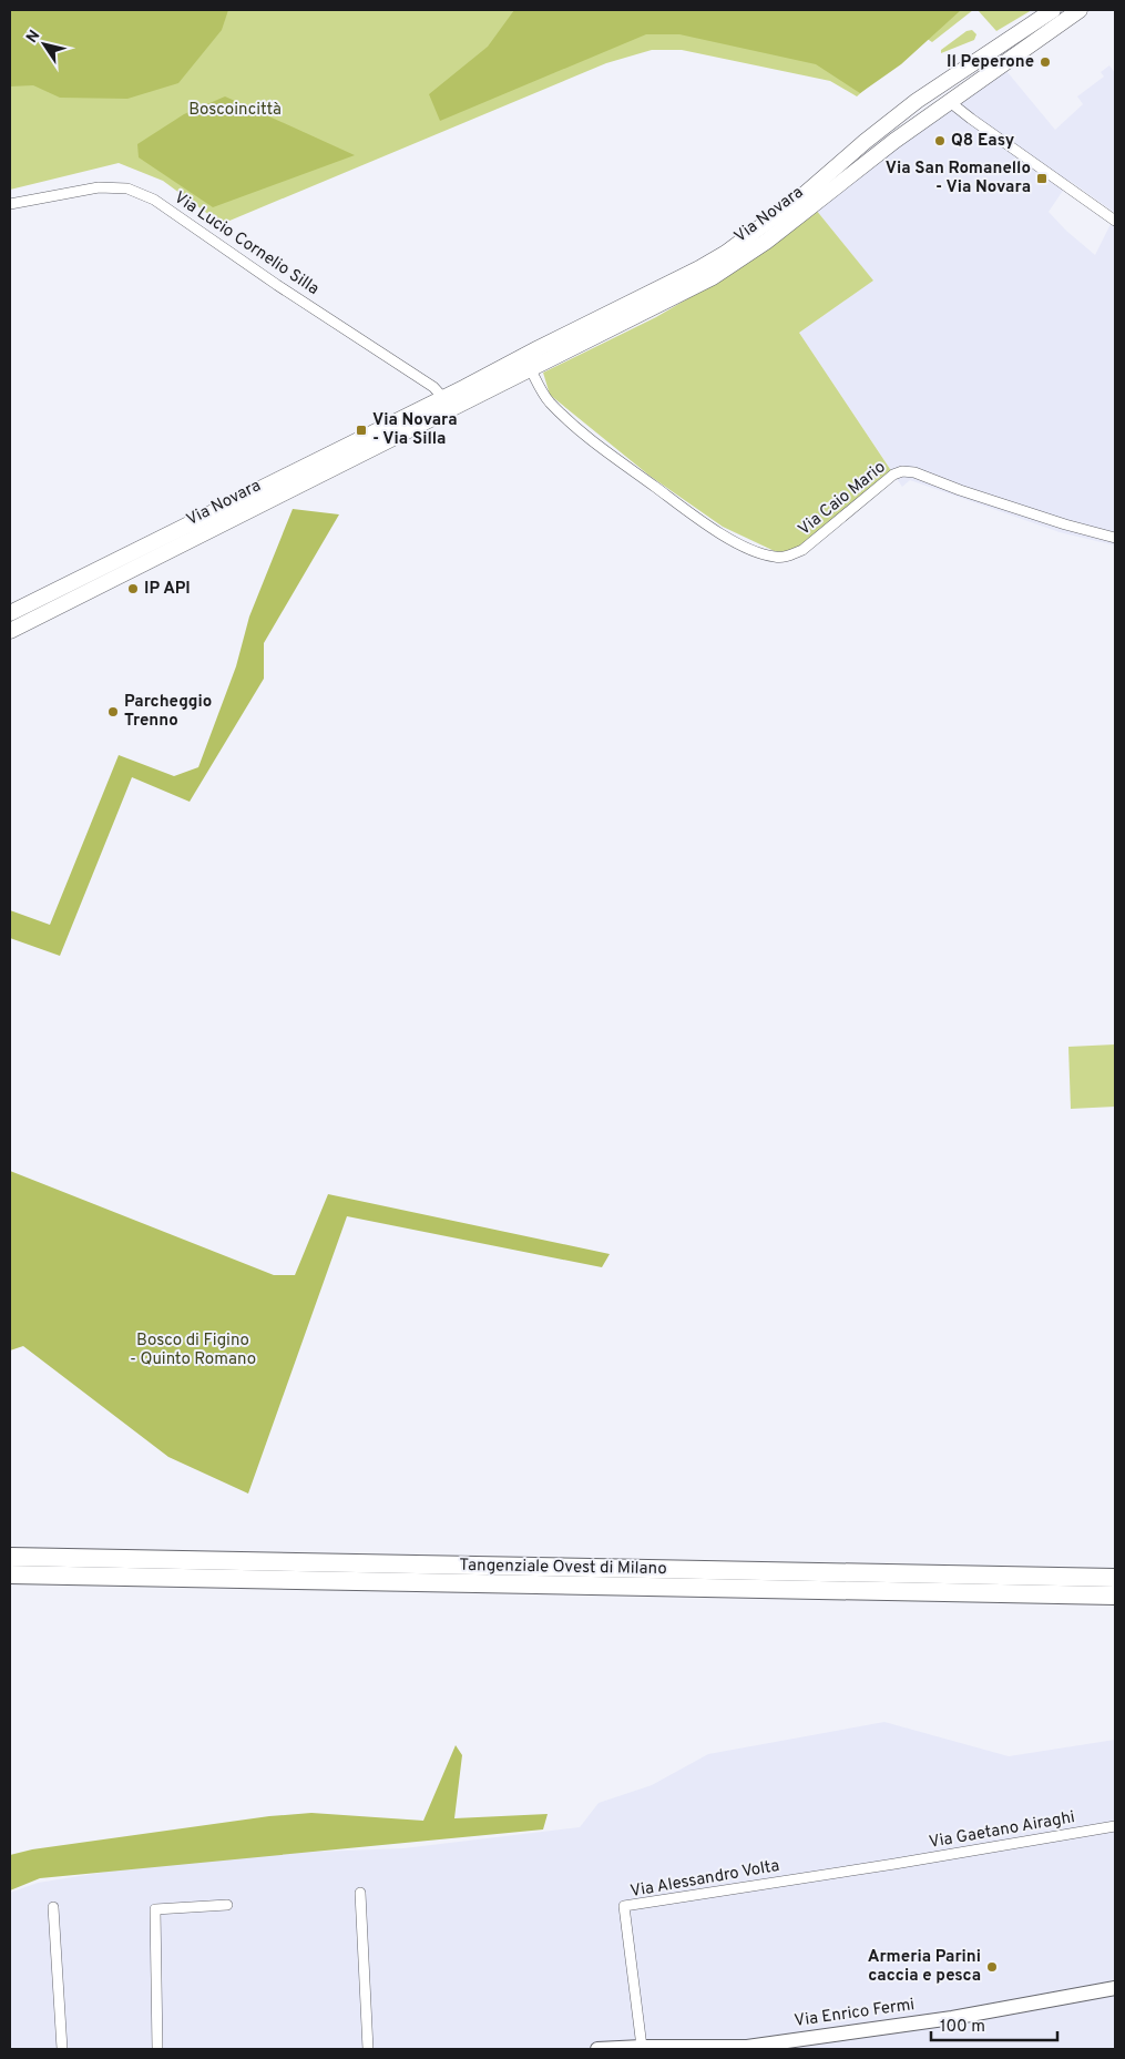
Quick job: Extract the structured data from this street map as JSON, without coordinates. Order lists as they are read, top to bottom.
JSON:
{
  "streets": {
    "highway": ["Tangenziale Ovest di Milano"],
    "main road": ["Via Novara"],
    "street": [
      "Via Lucio Cornelio Silla",
      "Via Caio Mario",
      "Via Gaetano Airaghi",
      "Via Alessandro Volta",
      "Via Enrico Fermi"
    ]
  },
  "crossings": [
    ["Via Novara", "Via Lucio Cornelio Silla"],
    ["Via Novara", "Via Caio Mario"],
    ["Via Gaetano Airaghi", "Via Alessandro Volta"],
    ["Via Alessandro Volta", "Via Enrico Fermi"]
  ],
  "parks": ["Boscoincittà", "Bosco di Figino - Quinto Romano"],
  "places": {
    "other": [
      "Il Peperone",
      "Q8 Easy",
      "IP API",
      "Parcheggio Trenno",
      "Armeria Parini caccia e pesca"
    ],
    "transit": ["Via San Romanello - Via Novara", "Via Novara - Via Silla"]
  },
  "scale_bar": "100 m",
  "north": "top left"
}
